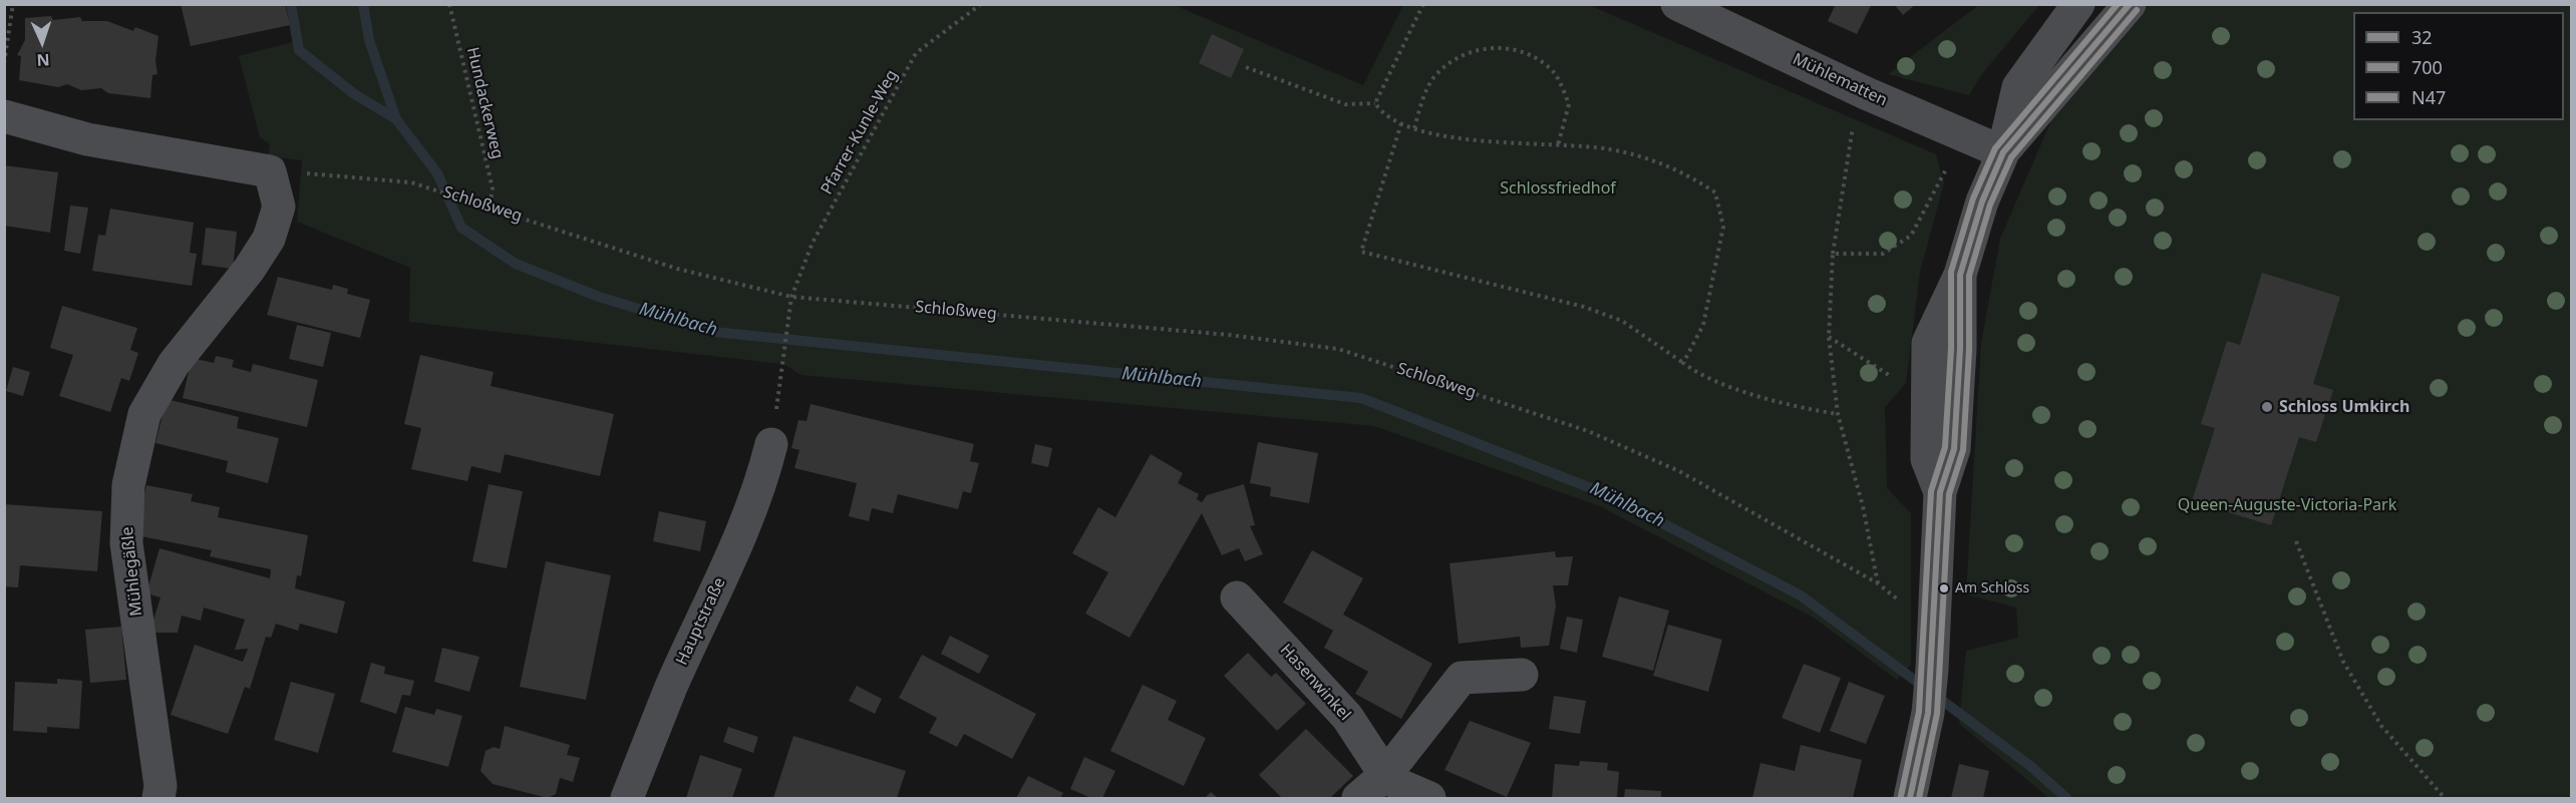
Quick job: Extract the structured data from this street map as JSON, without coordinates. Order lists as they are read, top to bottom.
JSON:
{
  "streets": {
    "street": [
      "Mühlematten",
      "Mühlegäßle",
      "Hauptstraße",
      "Hasenwinkel"
    ],
    "path": ["Hundackerweg", "Pfarrer-Kunle-Weg", "Schloßweg"]
  },
  "crossings": [
    ["Hundackerweg", "Schloßweg"],
    ["Pfarrer-Kunle-Weg", "Schloßweg"],
    ["Pfarrer-Kunle-Weg", "Hauptstraße"],
    ["Schloßweg", "Mühlegäßle"]
  ],
  "water": ["Mühlbach"],
  "parks": ["Schlossfriedhof", "Queen-Auguste-Victoria-Park"],
  "places": ["Schloss Umkirch", "Am Schloss"],
  "lines": ["transit line 32", "transit line N47", "transit line 700"],
  "legend": ["32", "700", "N47"],
  "north": "bottom"
}
